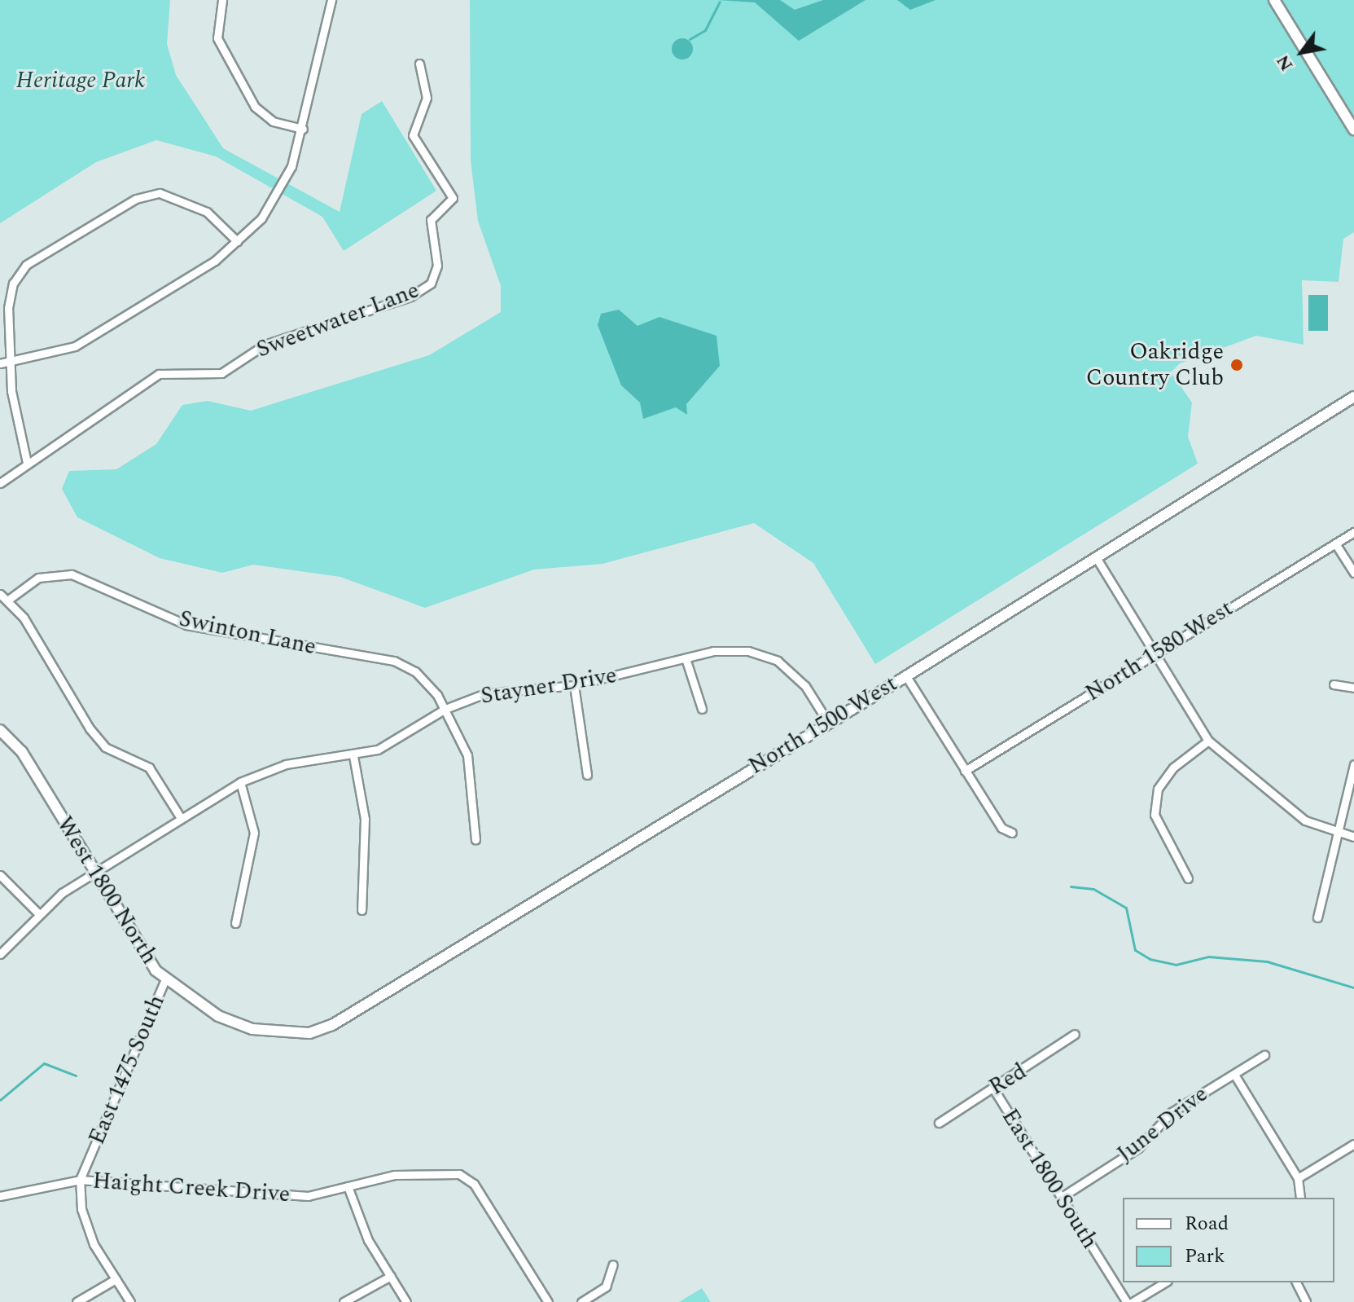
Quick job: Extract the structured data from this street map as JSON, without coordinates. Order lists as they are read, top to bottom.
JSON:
{
  "streets": {
    "street": [
      "Sweetwater Lane",
      "Swinton Lane",
      "North 1580 West",
      "Stayner Drive",
      "North 1500 West",
      "West 1800 North",
      "East 1475 South",
      "Red",
      "June Drive",
      "East 1800 South",
      "Haight Creek Drive"
    ]
  },
  "crossings": [
    ["Swinton Lane", "Stayner Drive"],
    ["Stayner Drive", "North 1500 West"],
    ["Stayner Drive", "West 1800 North"],
    ["North 1500 West", "West 1800 North"],
    ["West 1800 North", "East 1475 South"],
    ["East 1475 South", "Haight Creek Drive"],
    ["Red", "East 1800 South"],
    ["June Drive", "East 1800 South"]
  ],
  "parks": ["Heritage Park"],
  "places": ["Oakridge Country Club"],
  "legend": ["Road", "Park"],
  "north": "bottom left"
}
